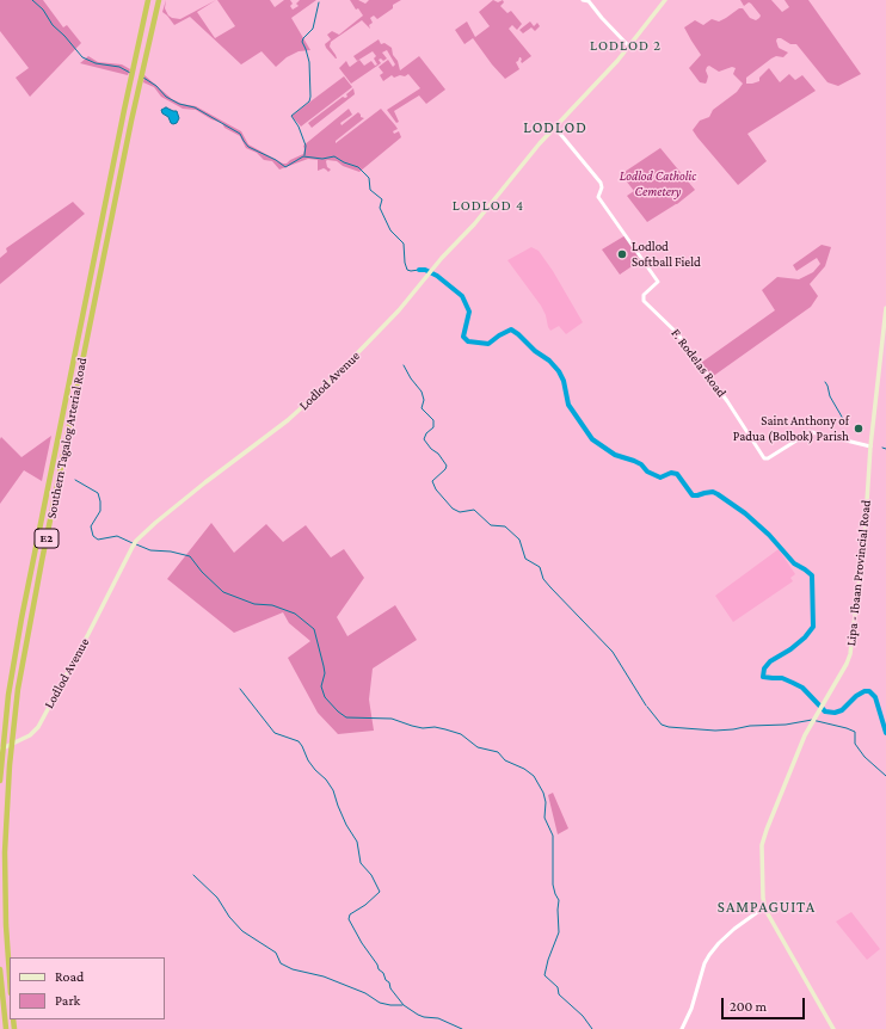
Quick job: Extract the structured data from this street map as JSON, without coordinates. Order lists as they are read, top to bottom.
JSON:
{
  "streets": {
    "highway": ["Southern Tagalog Arterial Road", "E2"],
    "main road": ["Lodlod Avenue", "Lipa - Ibaan Provincial Road"],
    "street": ["F. Rodelas Road"]
  },
  "crossings": [
    ["F. Rodelas Road", "Lodlod Avenue"],
    ["F. Rodelas Road", "Lipa - Ibaan Provincial Road"]
  ],
  "districts": [
    "LODLOD 2",
    "LODLOD",
    "LODLOD 4",
    "SAMPAGUITA"
  ],
  "parks": ["Lodlod Catholic Cemetery"],
  "places": ["Lodlod Softball Field", "Saint Anthony of Padua (Bolbok) Parish"],
  "legend": ["Road", "Park"],
  "scale_bar": "200 m"
}
